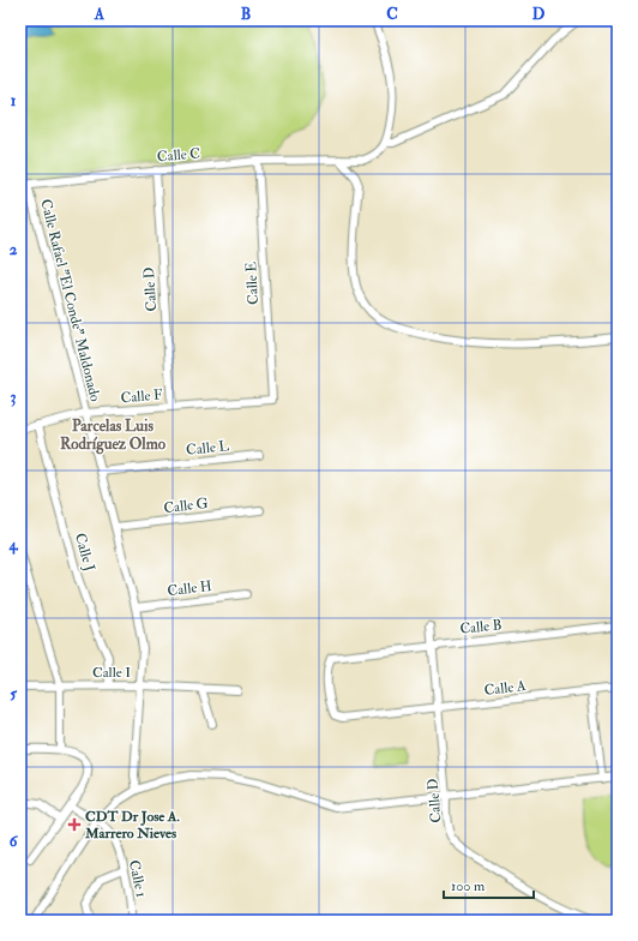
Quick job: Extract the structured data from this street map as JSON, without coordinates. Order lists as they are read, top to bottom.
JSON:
{
  "streets": {
    "street": [
      "Calle C",
      "Calle E",
      "Calle D",
      "Calle Rafael \"El Conde\" Maldonado",
      "Calle F",
      "Calle L",
      "Calle G",
      "Calle J",
      "Calle H",
      "Calle B",
      "Calle I",
      "Calle A",
      "Calle 1"
    ]
  },
  "crossings": [
    ["Calle C", "Calle E"],
    ["Calle C", "Calle D"],
    ["Calle C", "Calle Rafael \"El Conde\" Maldonado"],
    ["Calle E", "Calle F"],
    ["Calle D", "Calle F"],
    ["Calle D", "Calle B"],
    ["Calle D", "Calle A"],
    ["Calle Rafael \"El Conde\" Maldonado", "Calle F"],
    ["Calle Rafael \"El Conde\" Maldonado", "Calle L"],
    ["Calle Rafael \"El Conde\" Maldonado", "Calle G"],
    ["Calle Rafael \"El Conde\" Maldonado", "Calle H"],
    ["Calle Rafael \"El Conde\" Maldonado", "Calle I"],
    ["Calle F", "Calle J"],
    ["Calle J", "Calle I"],
    ["Calle B", "Calle A"]
  ],
  "districts": ["Parcelas Luis Rodríguez Olmo"],
  "places": {
    "health": ["CDT Dr Jose A. Marrero Nieves"]
  },
  "scale_bar": "100 m",
  "grid": {
    "columns": [
      "A",
      "B",
      "C",
      "D"
    ],
    "rows": [
      "1",
      "2",
      "3",
      "4",
      "5",
      "6"
    ]
  }
}
